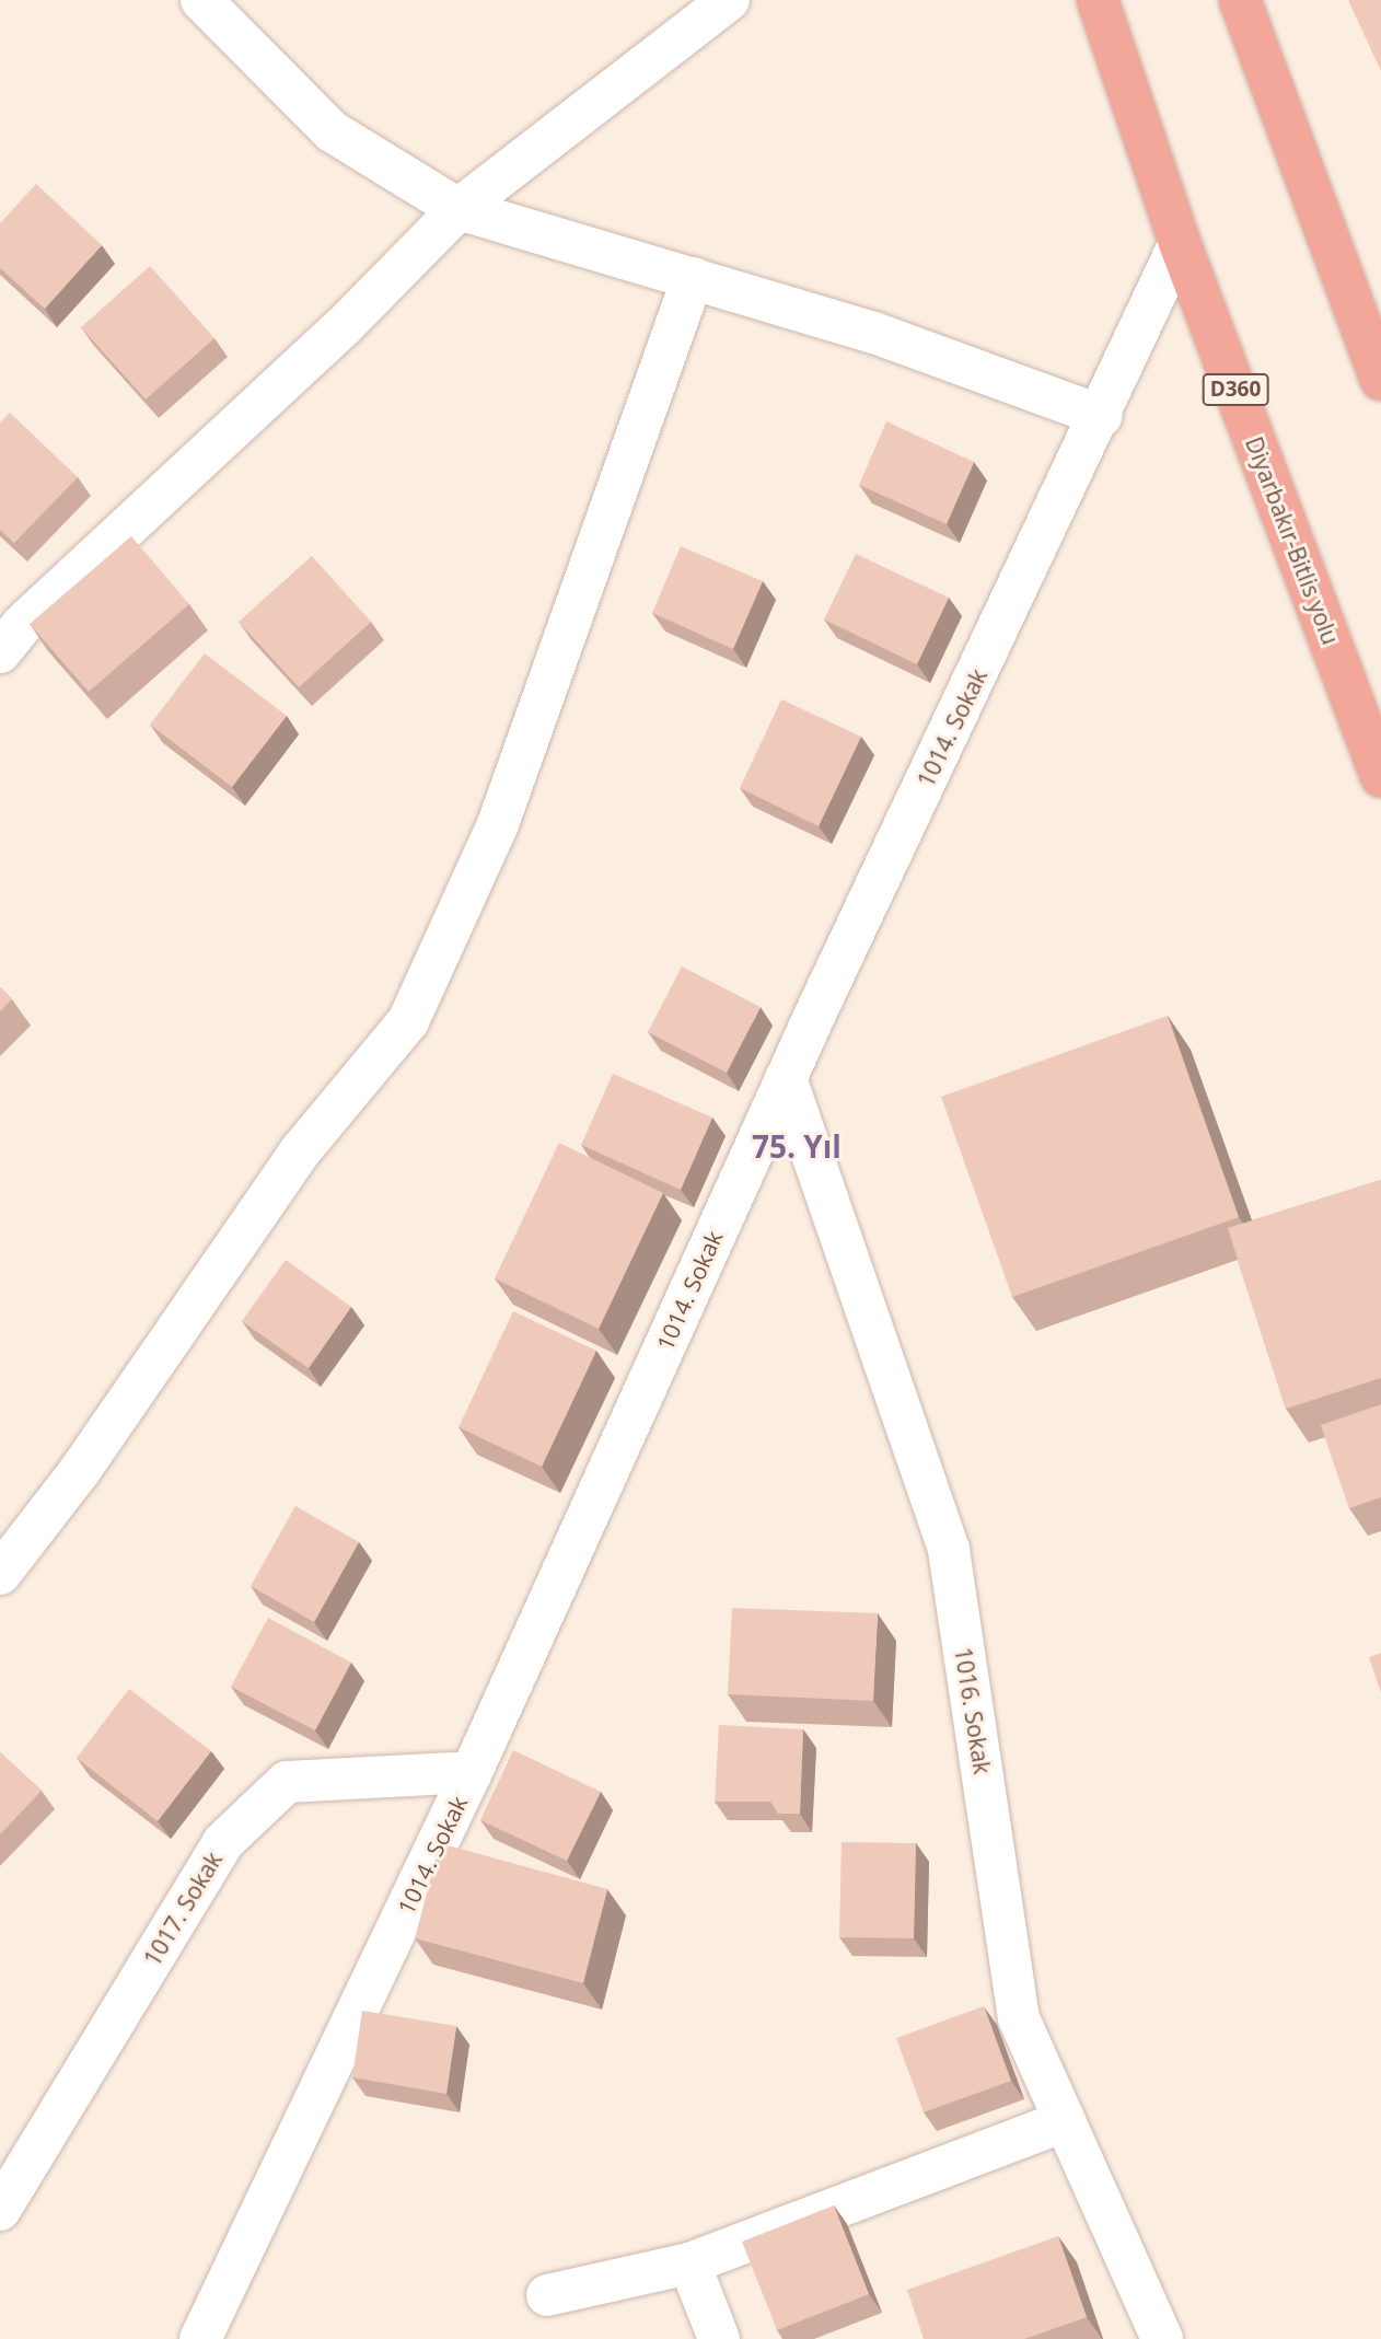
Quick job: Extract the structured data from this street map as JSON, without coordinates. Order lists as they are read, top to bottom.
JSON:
{
  "streets": {
    "highway": ["D360", "Diyarbakır-Bitlis yolu"],
    "street": ["1014. Sokak", "1016. Sokak", "1017. Sokak"]
  },
  "crossings": [
    ["Diyarbakır-Bitlis yolu", "1014. Sokak"],
    ["1014. Sokak", "1016. Sokak"],
    ["1014. Sokak", "1017. Sokak"]
  ],
  "districts": ["75. Yıl"]
}
